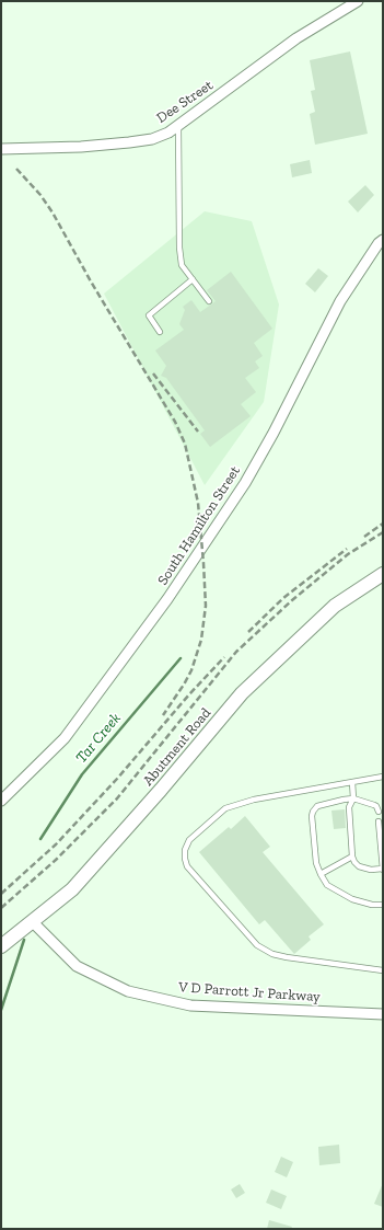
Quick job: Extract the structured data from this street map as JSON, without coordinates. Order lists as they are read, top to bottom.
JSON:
{
  "streets": {
    "main road": ["Abutment Road"],
    "street": ["Dee Street", "South Hamilton Street", "V D Parrott Jr Parkway"]
  },
  "crossings": [
    ["Abutment Road", "V D Parrott Jr Parkway"]
  ],
  "water": ["Tar Creek"]
}
